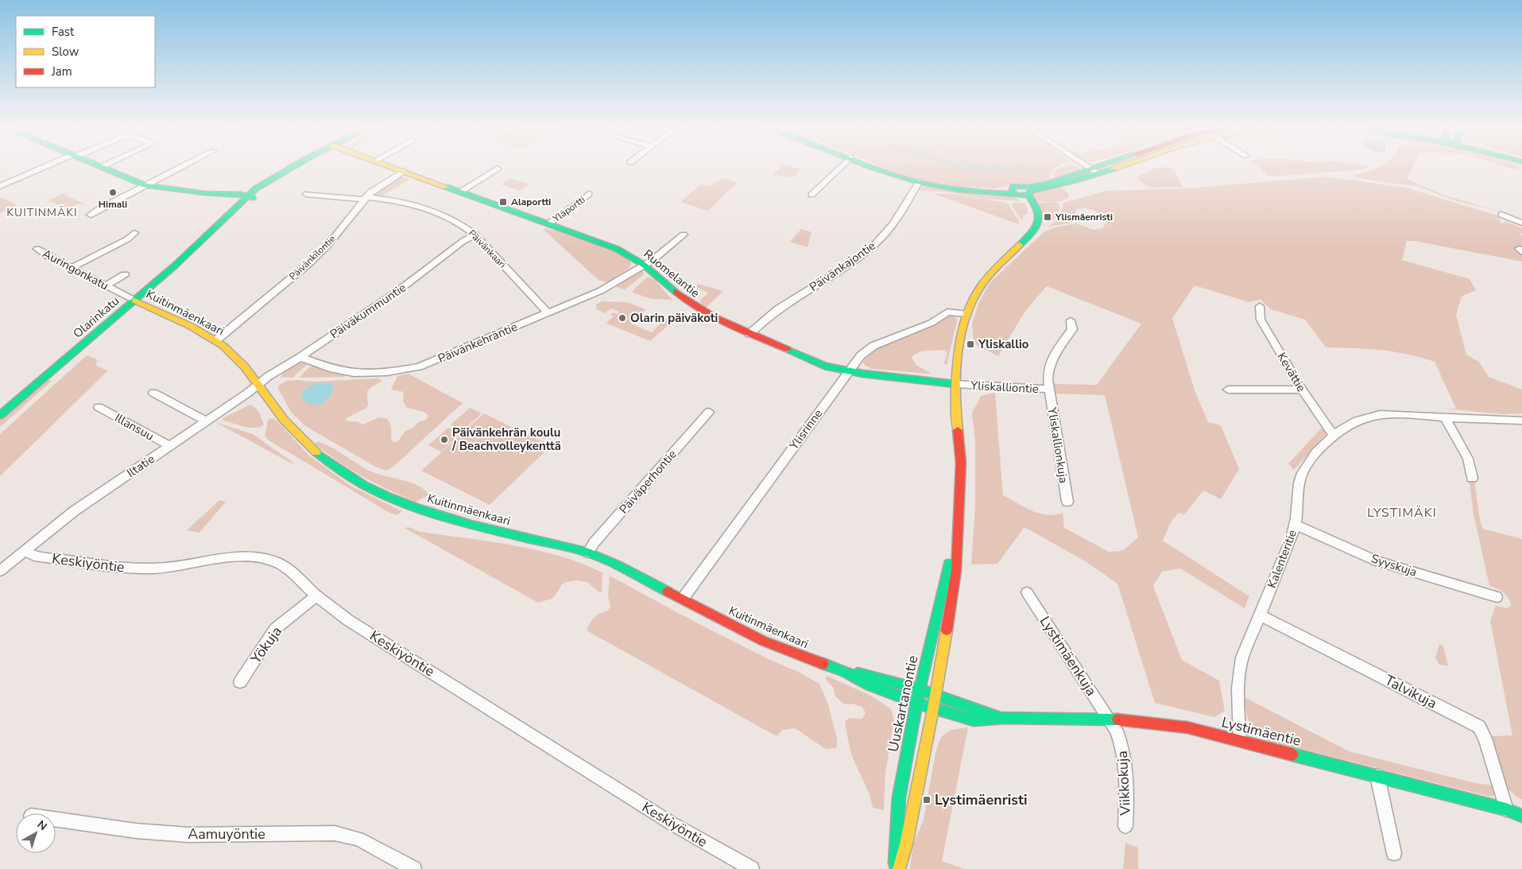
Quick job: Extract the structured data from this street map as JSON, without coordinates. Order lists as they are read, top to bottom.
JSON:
{
  "streets": {
    "main road": [
      "Ruomelantie",
      "Kuitinmäenkaari",
      "Olarinkatu",
      "Uuskartanontie",
      "Lystimäentie"
    ],
    "street": [
      "Yläportti",
      "Päivänkaari",
      "Päivänkilontie",
      "Päivänkajontie",
      "Auringonkatu",
      "Päiväkummuntie",
      "Päivänkehräntie",
      "Kevättie",
      "Yliskalliontie",
      "Illansuu",
      "Ylisrinne",
      "Yliskallionkuja",
      "Iltatie",
      "Päiväperhontie",
      "Kalenteritie",
      "Keskiyöntie",
      "Syyskuja",
      "Yökuja",
      "Lystimäenkuja",
      "Talvikuja",
      "Viikkokuja",
      "Aamuyöntie"
    ]
  },
  "crossings": [
    ["Yläportti", "Ruomelantie"],
    ["Päivänkaari", "Päivänkilontie"],
    ["Päivänkaari", "Päiväkummuntie"],
    ["Päivänkaari", "Päivänkehräntie"],
    ["Päivänkilontie", "Ruomelantie"],
    ["Päivänkilontie", "Kuitinmäenkaari"],
    ["Päivänkajontie", "Ruomelantie"],
    ["Auringonkatu", "Kuitinmäenkaari"],
    ["Auringonkatu", "Olarinkatu"],
    ["Ruomelantie", "Päivänkehräntie"],
    ["Ruomelantie", "Yliskalliontie"],
    ["Ruomelantie", "Ylisrinne"],
    ["Ruomelantie", "Uuskartanontie"],
    ["Päiväkummuntie", "Kuitinmäenkaari"],
    ["Päiväkummuntie", "Päivänkehräntie"],
    ["Päiväkummuntie", "Iltatie"],
    ["Kuitinmäenkaari", "Olarinkatu"],
    ["Kuitinmäenkaari", "Ylisrinne"],
    ["Kuitinmäenkaari", "Iltatie"],
    ["Kuitinmäenkaari", "Päiväperhontie"],
    ["Kuitinmäenkaari", "Uuskartanontie"],
    ["Kuitinmäenkaari", "Lystimäentie"],
    ["Kevättie", "Kalenteritie"],
    ["Yliskalliontie", "Yliskallionkuja"],
    ["Yliskalliontie", "Uuskartanontie"],
    ["Illansuu", "Iltatie"],
    ["Ylisrinne", "Uuskartanontie"],
    ["Iltatie", "Keskiyöntie"],
    ["Kalenteritie", "Syyskuja"],
    ["Kalenteritie", "Lystimäentie"],
    ["Keskiyöntie", "Yökuja"],
    ["Lystimäenkuja", "Lystimäentie"],
    ["Lystimäenkuja", "Viikkokuja"],
    ["Talvikuja", "Lystimäentie"],
    ["Uuskartanontie", "Lystimäentie"],
    ["Lystimäentie", "Viikkokuja"]
  ],
  "districts": ["KUITINMÄKI", "LYSTIMÄKI"],
  "places": {
    "other": ["Himali", "Olarin päiväkoti", "Päivänkehrän koulu / Beachvolleykenttä"],
    "transit": [
      "Alaportti",
      "Ylismäenristi",
      "Yliskallio",
      "Lystimäenristi"
    ]
  },
  "legend": ["Fast", "Slow", "Jam"],
  "north": "top right"
}
